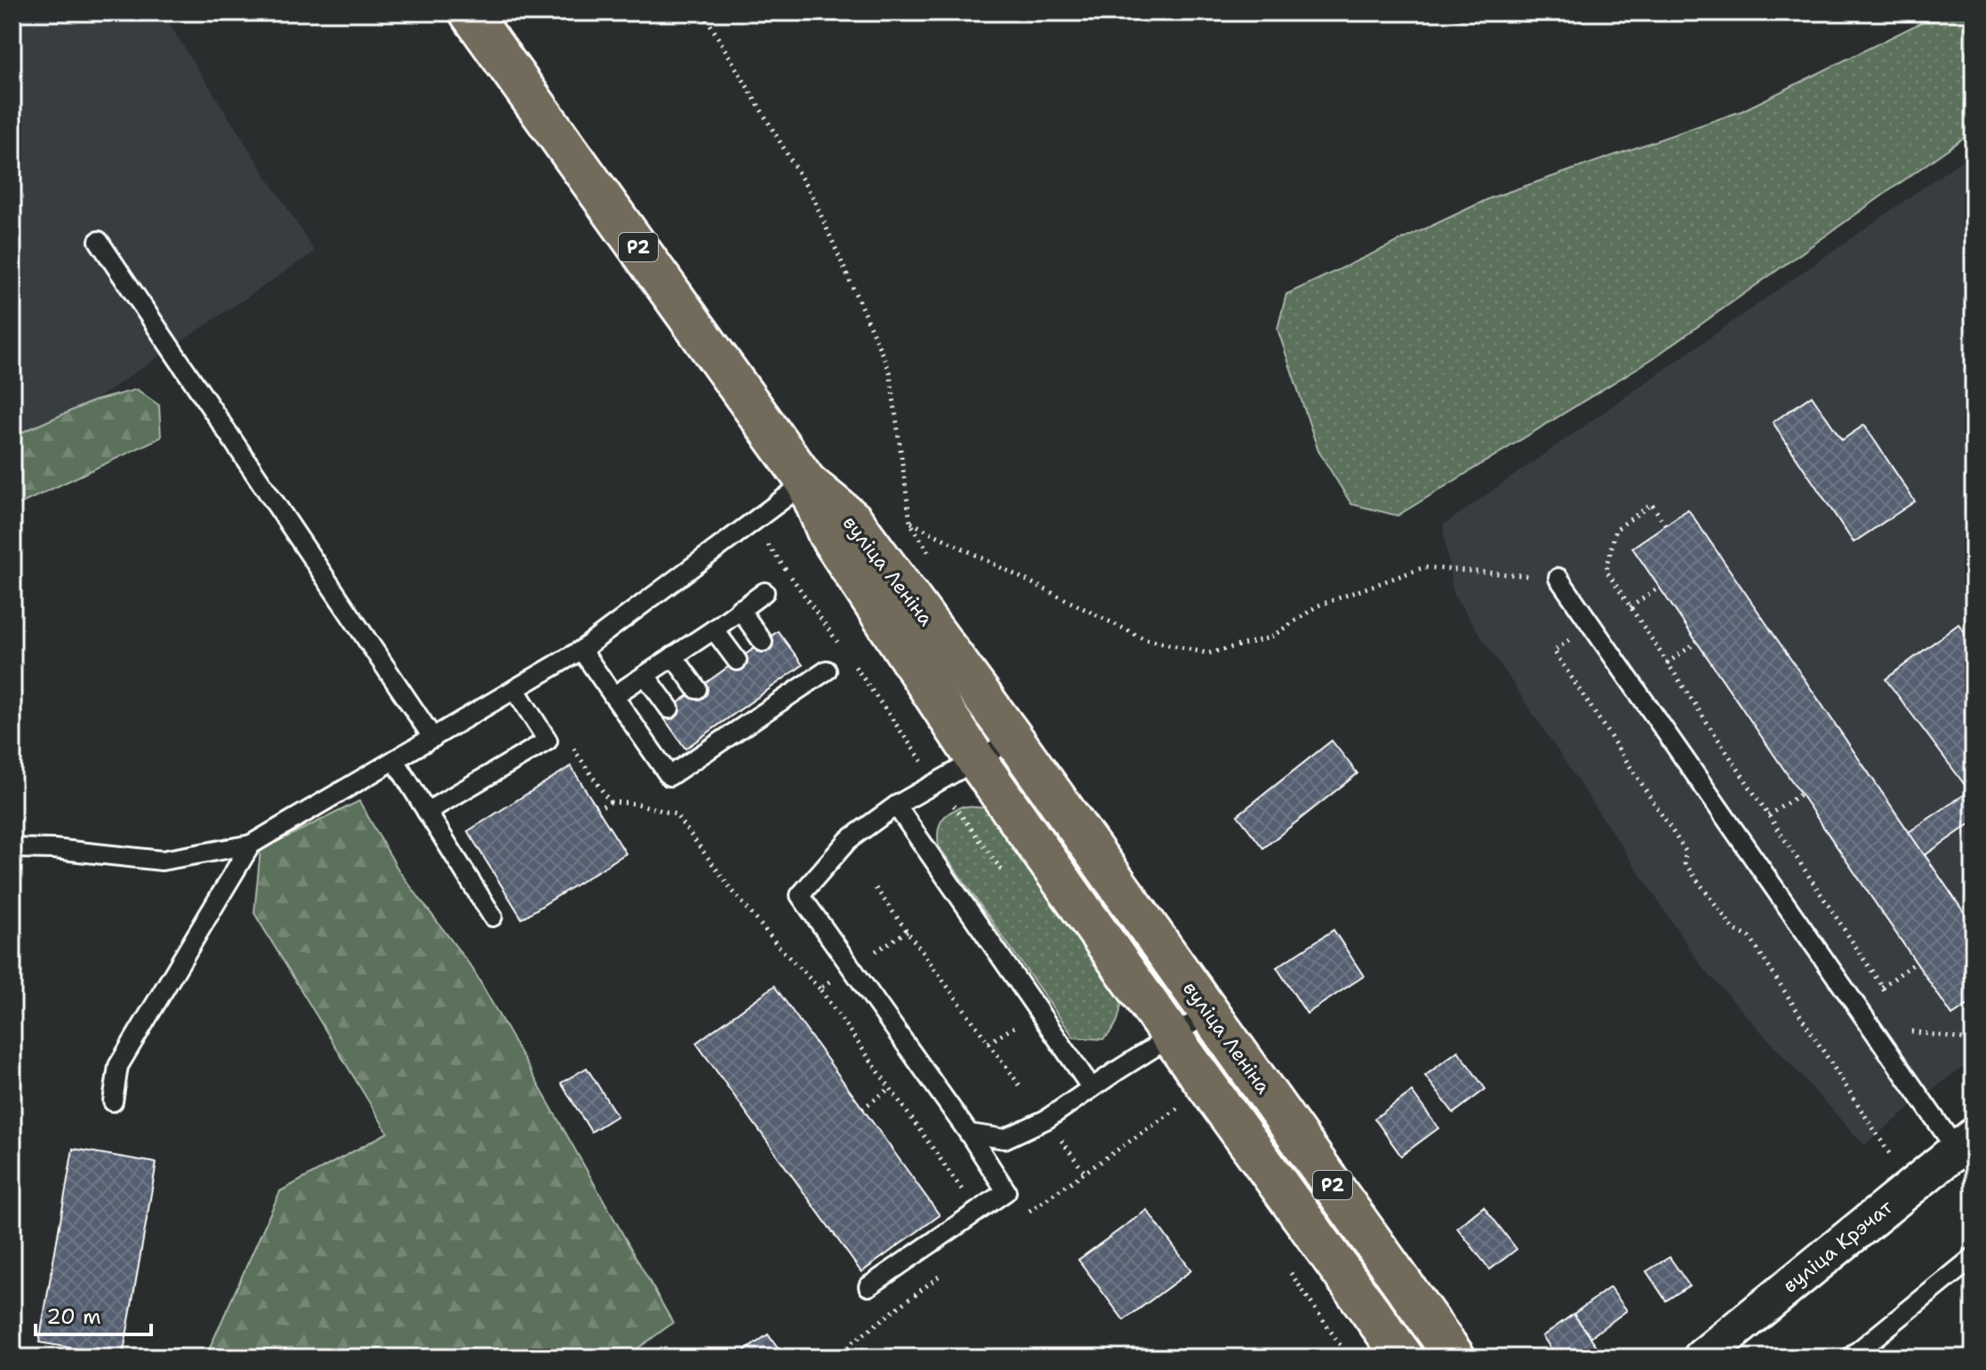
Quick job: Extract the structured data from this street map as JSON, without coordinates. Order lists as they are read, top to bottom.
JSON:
{
  "streets": {
    "main road": ["Р2", "вуліца Леніна"],
    "street": ["вуліца Крэчат"]
  },
  "crossings": [
    ["Р2", "вуліца Леніна"]
  ],
  "scale_bar": "20 m"
}
